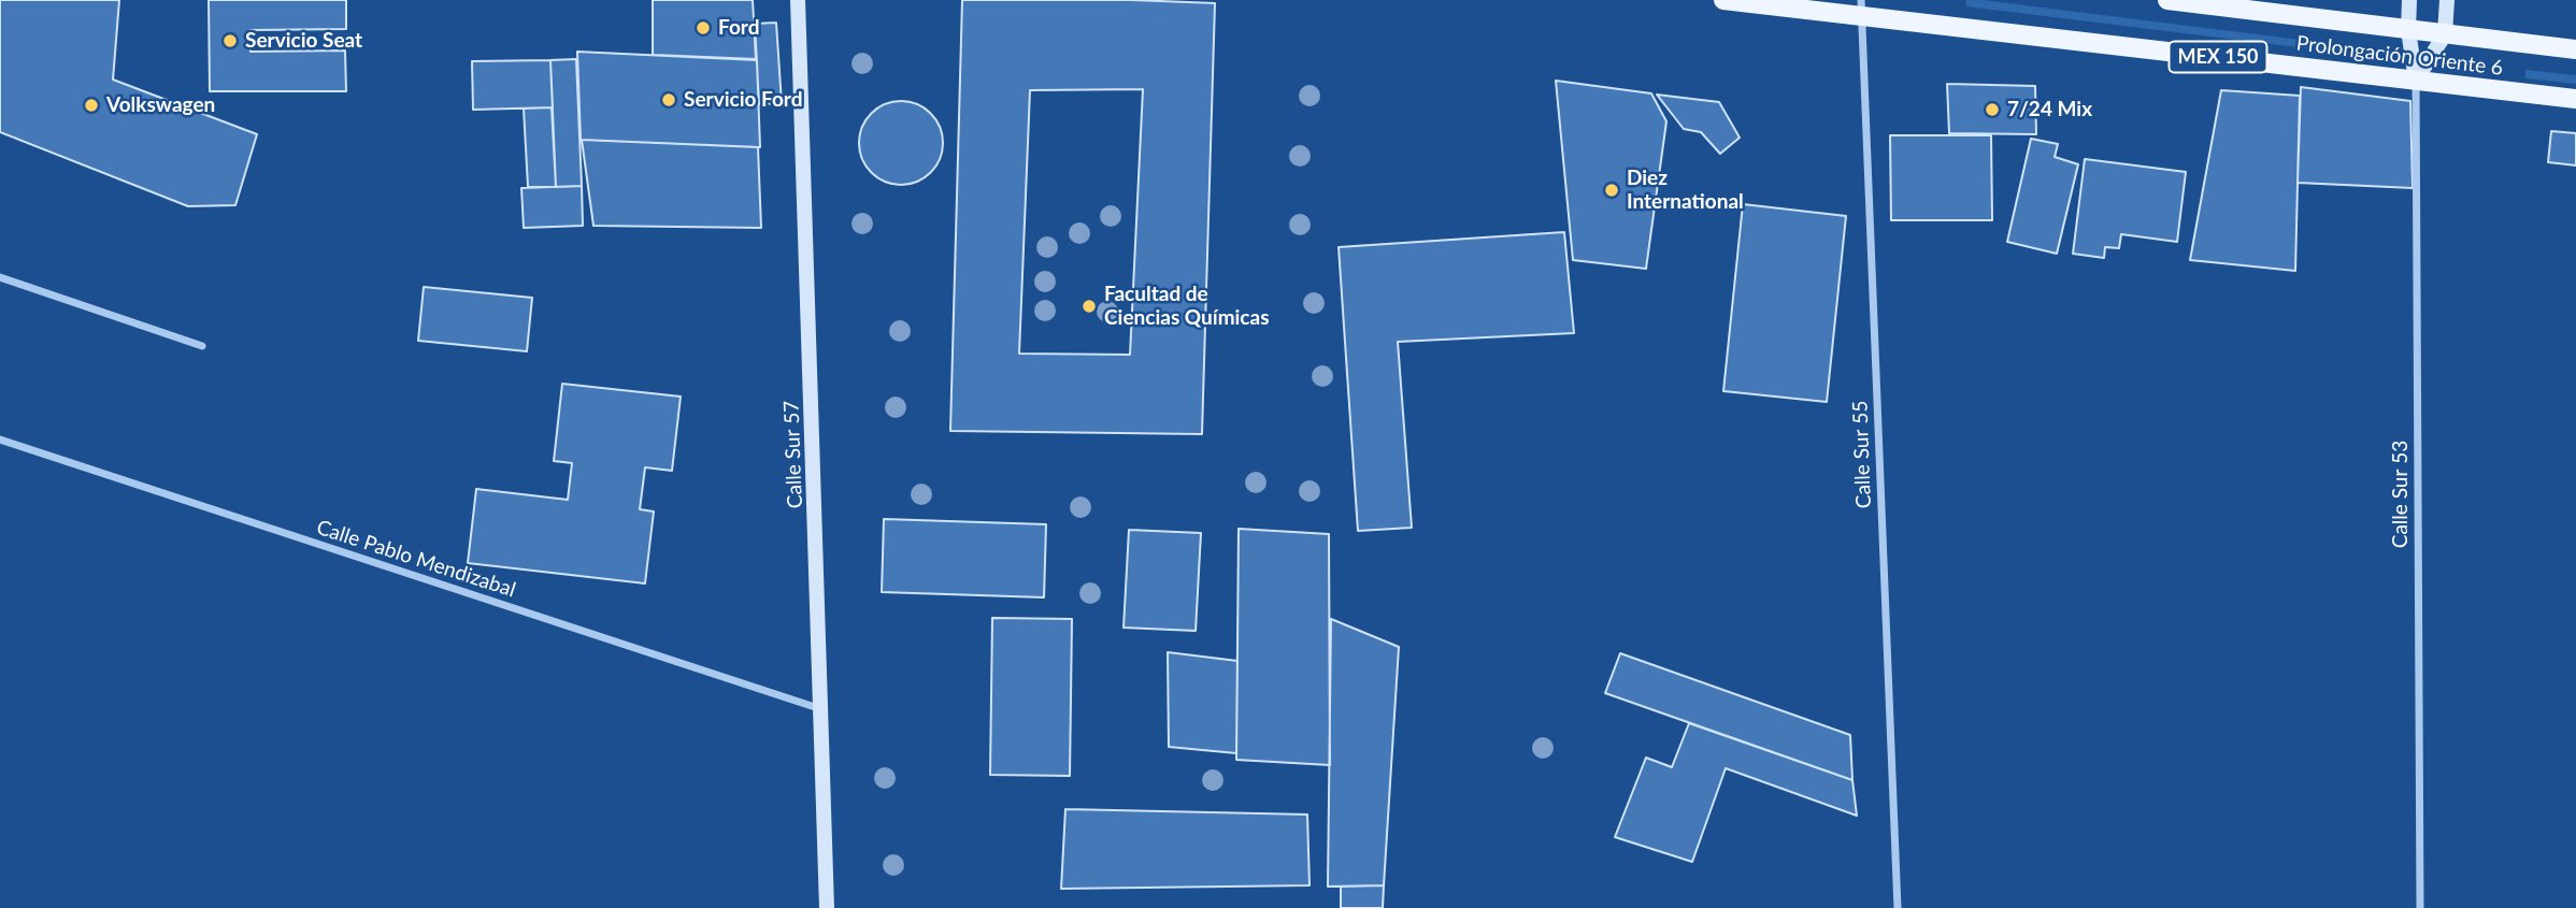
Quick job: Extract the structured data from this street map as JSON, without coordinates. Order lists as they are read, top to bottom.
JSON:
{
  "streets": {
    "main road": ["Prolongación Oriente 6", "MEX 150", "Calle Sur 57"],
    "street": ["Calle Sur 55", "Calle Sur 53", "Calle Pablo Mendizabal"]
  },
  "crossings": [
    ["Prolongación Oriente 6", "Calle Sur 55"],
    ["Prolongación Oriente 6", "Calle Sur 53"],
    ["Calle Sur 57", "Calle Pablo Mendizabal"]
  ],
  "places": [
    "Ford",
    "Servicio Seat",
    "Servicio Ford",
    "Volkswagen",
    "7/24 Mix",
    "Diez International",
    "Facultad de Ciencias Químicas"
  ]
}
